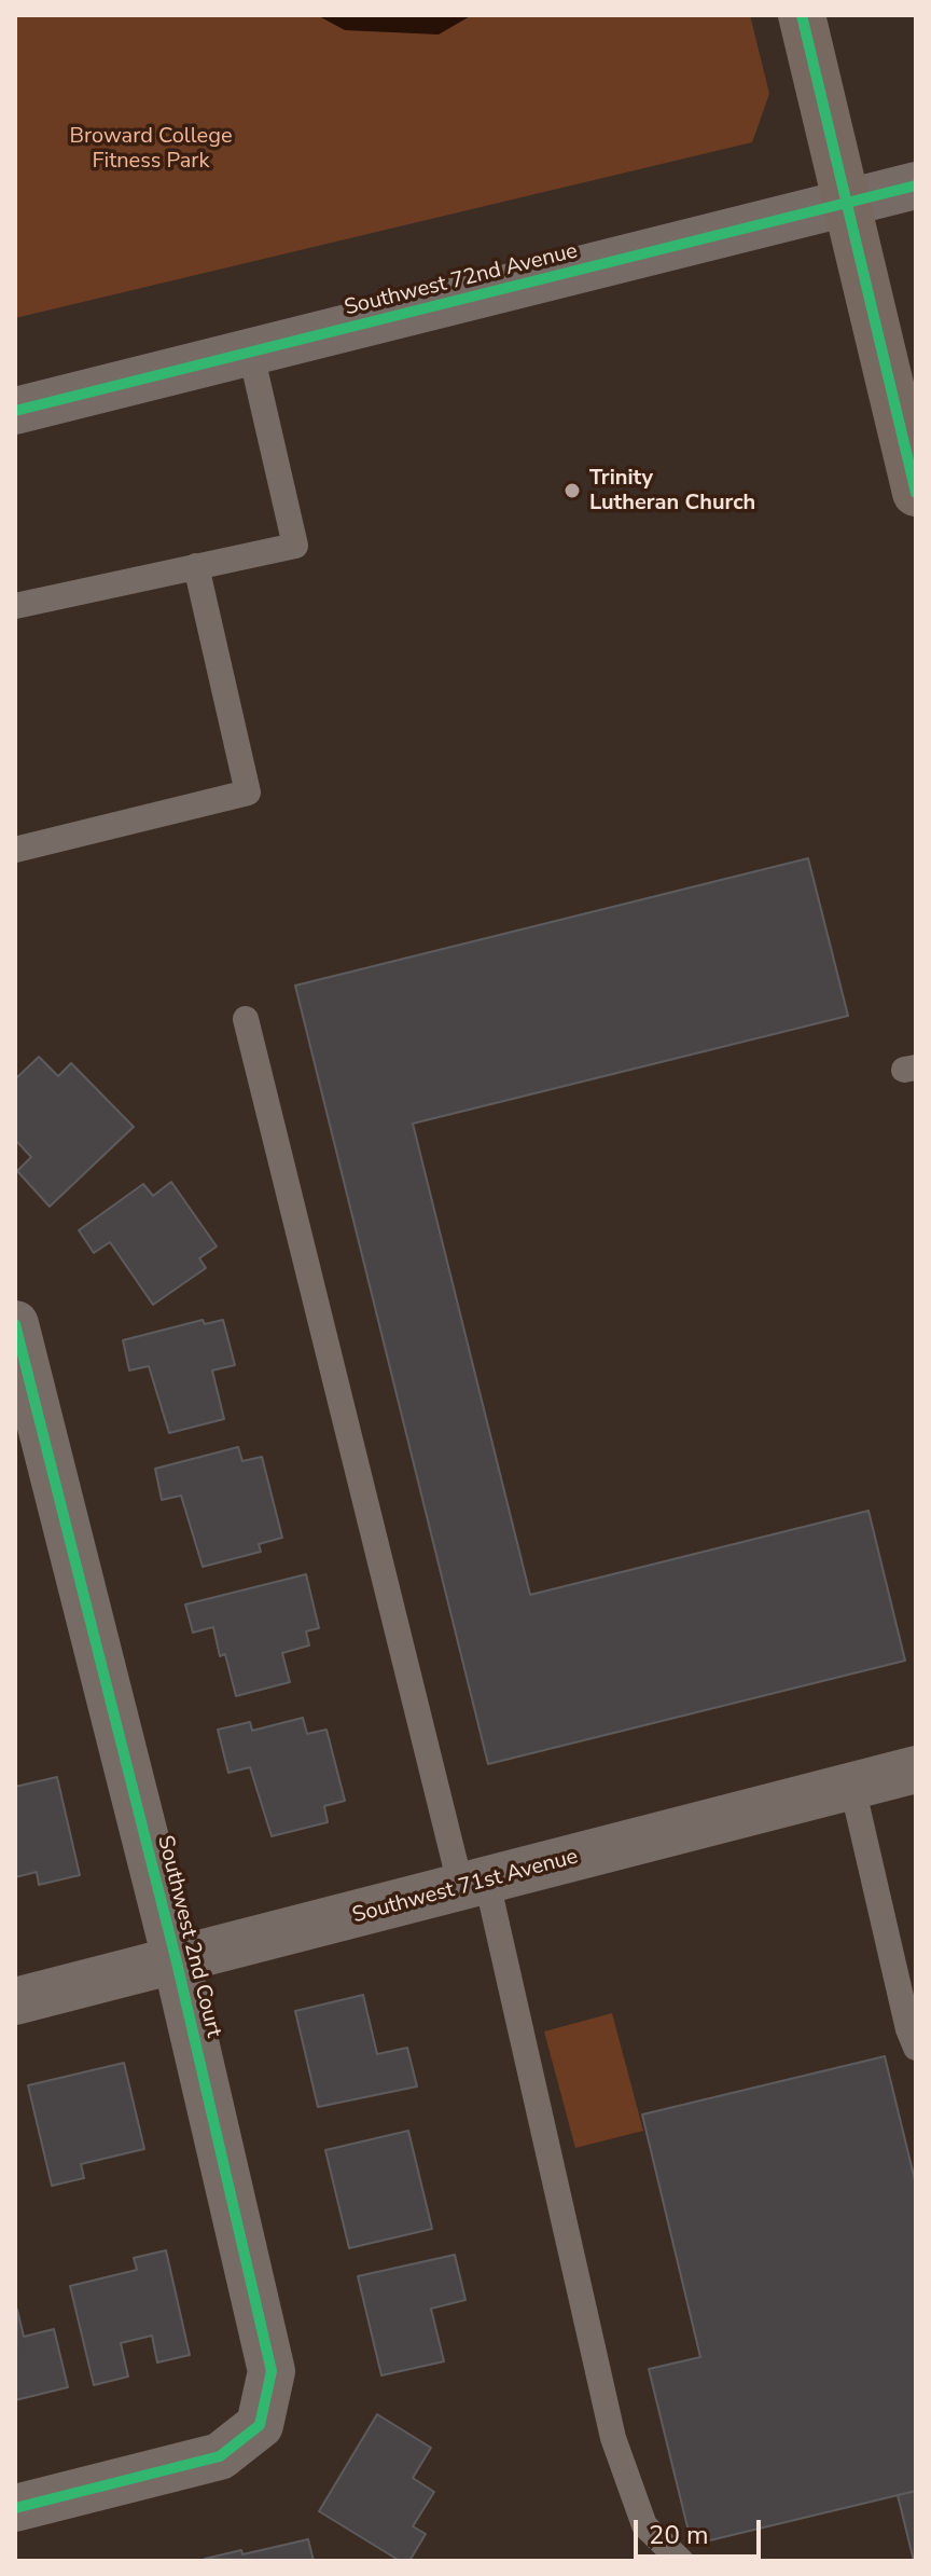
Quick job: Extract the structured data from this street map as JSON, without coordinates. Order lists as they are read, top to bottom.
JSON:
{
  "streets": {
    "street": ["Southwest 72nd Avenue", "Southwest 71st Avenue", "Southwest 2nd Court"]
  },
  "crossings": [
    ["Southwest 71st Avenue", "Southwest 2nd Court"]
  ],
  "parks": ["Broward College Fitness Park"],
  "places": ["Trinity Lutheran Church"],
  "scale_bar": "20 m"
}
